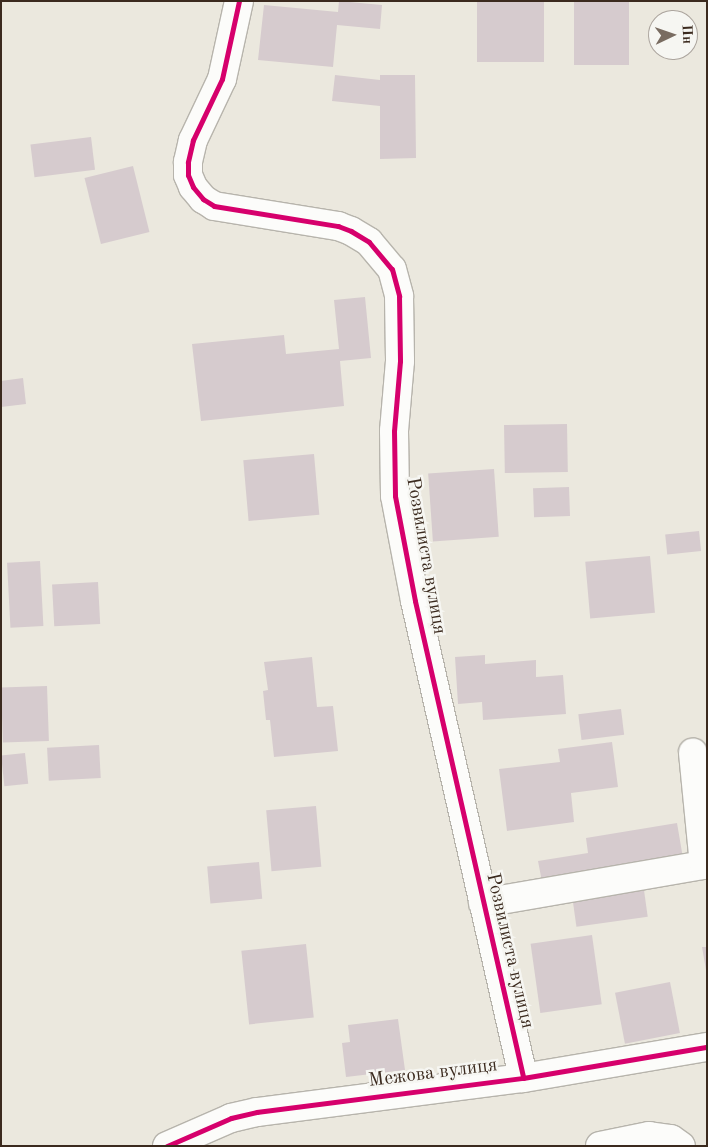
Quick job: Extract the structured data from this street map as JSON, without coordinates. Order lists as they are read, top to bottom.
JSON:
{
  "streets": {
    "street": ["Розвилиста вулиця", "Межова вулиця"]
  },
  "crossings": [
    ["Розвилиста вулиця", "Межова вулиця"]
  ],
  "north": "right"
}
